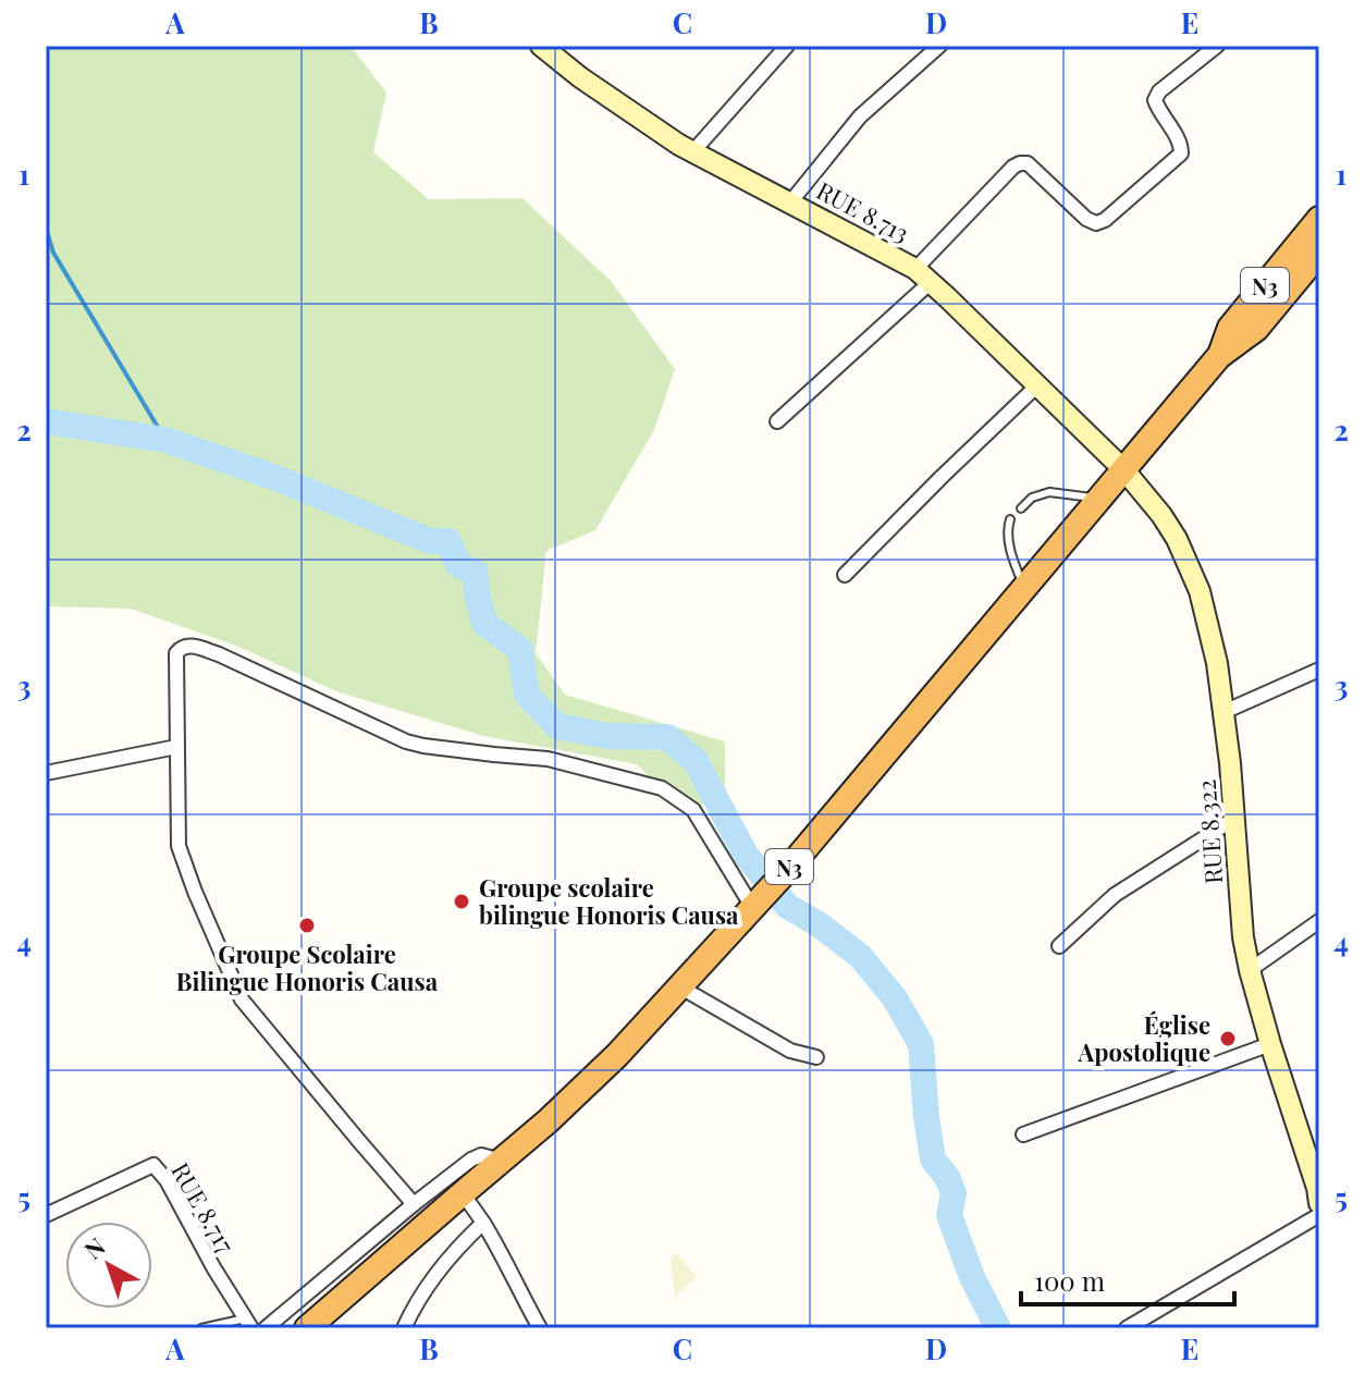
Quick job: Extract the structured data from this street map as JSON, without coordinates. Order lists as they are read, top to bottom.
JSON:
{
  "streets": {
    "highway": ["N3"],
    "main road": ["RUE 8.713", "RUE 8.322"],
    "street": ["RUE 8.717"]
  },
  "crossings": [
    ["RUE 8.713", "N3"],
    ["RUE 8.713", "RUE 8.322"],
    ["N3", "RUE 8.322"]
  ],
  "places": ["Groupe scolaire bilingue Honoris Causa", "Groupe Scolaire Bilingue Honoris Causa", "Église Apostolique"],
  "scale_bar": "100 m",
  "north": "top left",
  "grid": {
    "columns": [
      "A",
      "B",
      "C",
      "D",
      "E"
    ],
    "rows": [
      "1",
      "2",
      "3",
      "4",
      "5"
    ]
  }
}
